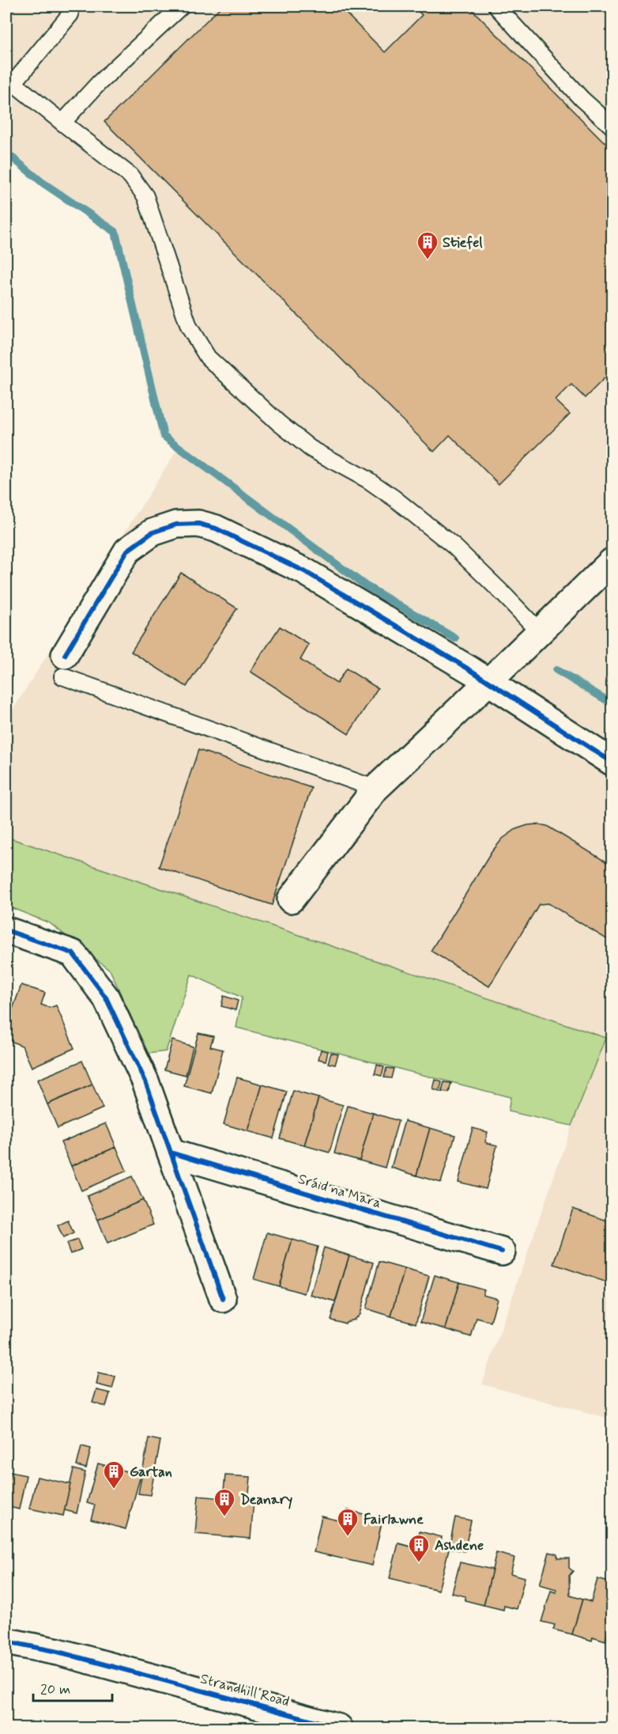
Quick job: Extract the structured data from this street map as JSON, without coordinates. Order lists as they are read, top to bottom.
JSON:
{
  "streets": {
    "street": ["Sráid na Mara", "Strandhill Road"]
  },
  "places": {
    "building": [
      "Stiefel",
      "Gartan",
      "Deanary",
      "Fairlawne",
      "Ashdene"
    ]
  },
  "scale_bar": "20 m"
}
